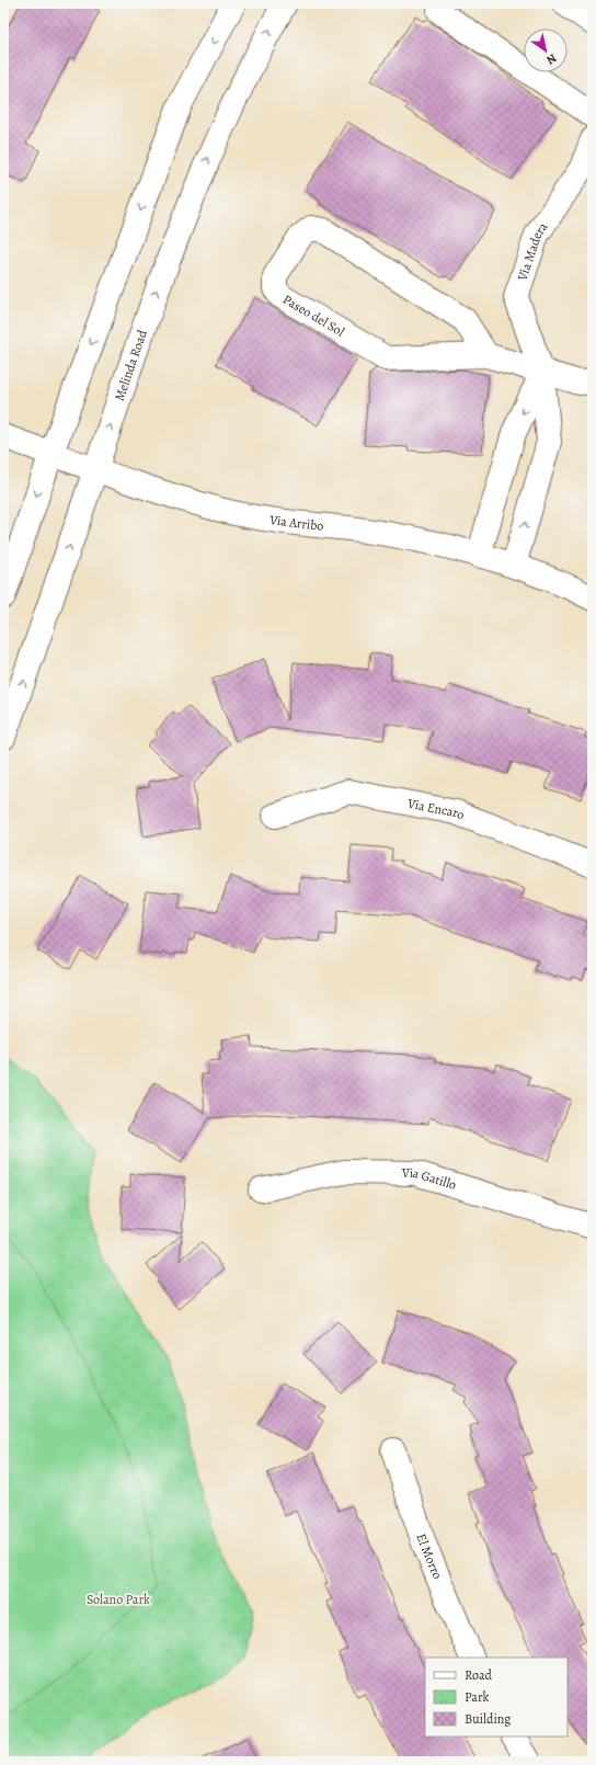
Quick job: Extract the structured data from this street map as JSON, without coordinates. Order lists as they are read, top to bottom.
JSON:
{
  "streets": {
    "street": [
      "Via Madera",
      "Paseo del Sol",
      "Melinda Road",
      "Via Arribo",
      "Via Encaro",
      "Via Gatillo",
      "El Morro"
    ]
  },
  "crossings": [
    ["Via Madera", "Paseo del Sol"],
    ["Via Madera", "Via Arribo"],
    ["Melinda Road", "Via Arribo"]
  ],
  "parks": ["Solano Park"],
  "legend": ["Road", "Park", "Building"],
  "north": "bottom right"
}
